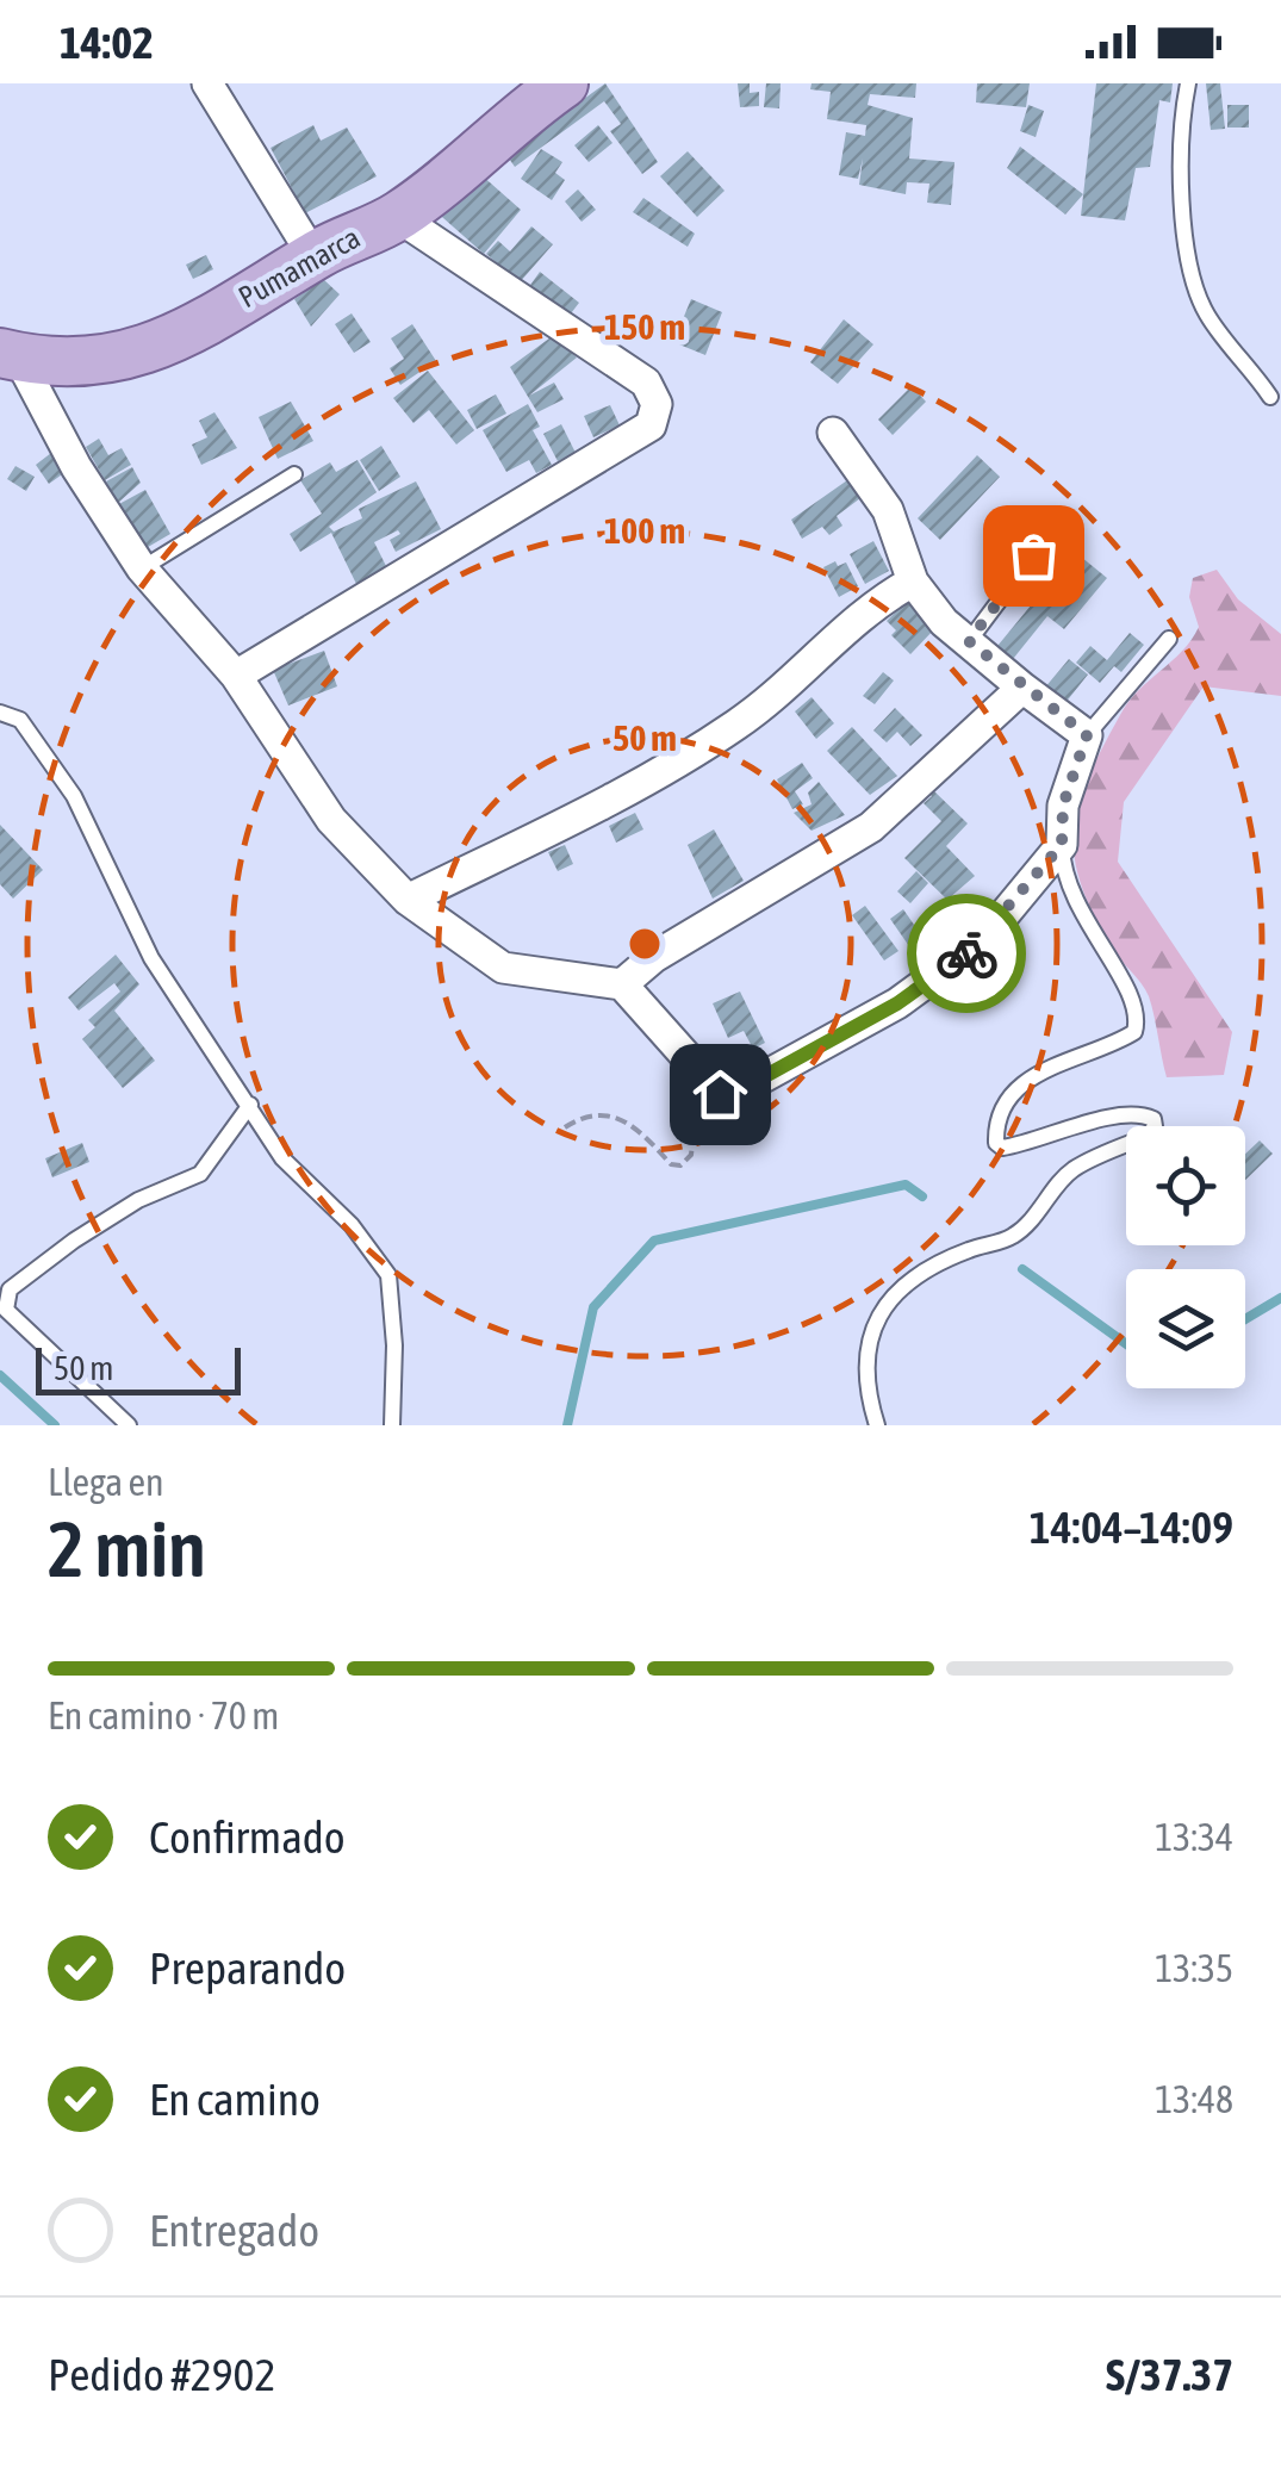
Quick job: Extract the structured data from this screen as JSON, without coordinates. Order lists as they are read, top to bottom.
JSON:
{
  "streets": {
    "main road": ["Pumamarca"]
  },
  "scale_bar": "50 m",
  "page": {
    "status": "14:02",
    "scale": "50 m",
    "heading": ["2 min", "Llega en", "14:04–14:09"],
    "panel": ["Pedido #2902", "S/37.37"],
    "bar": "En camino · 70 m",
    "list": [
      ["Confirmado", "13:34"],
      ["Preparando", "13:35"],
      ["En camino", "13:48"],
      "Entregado"
    ]
  },
  "rings": ["150 m", "100 m", "50 m"]
}
